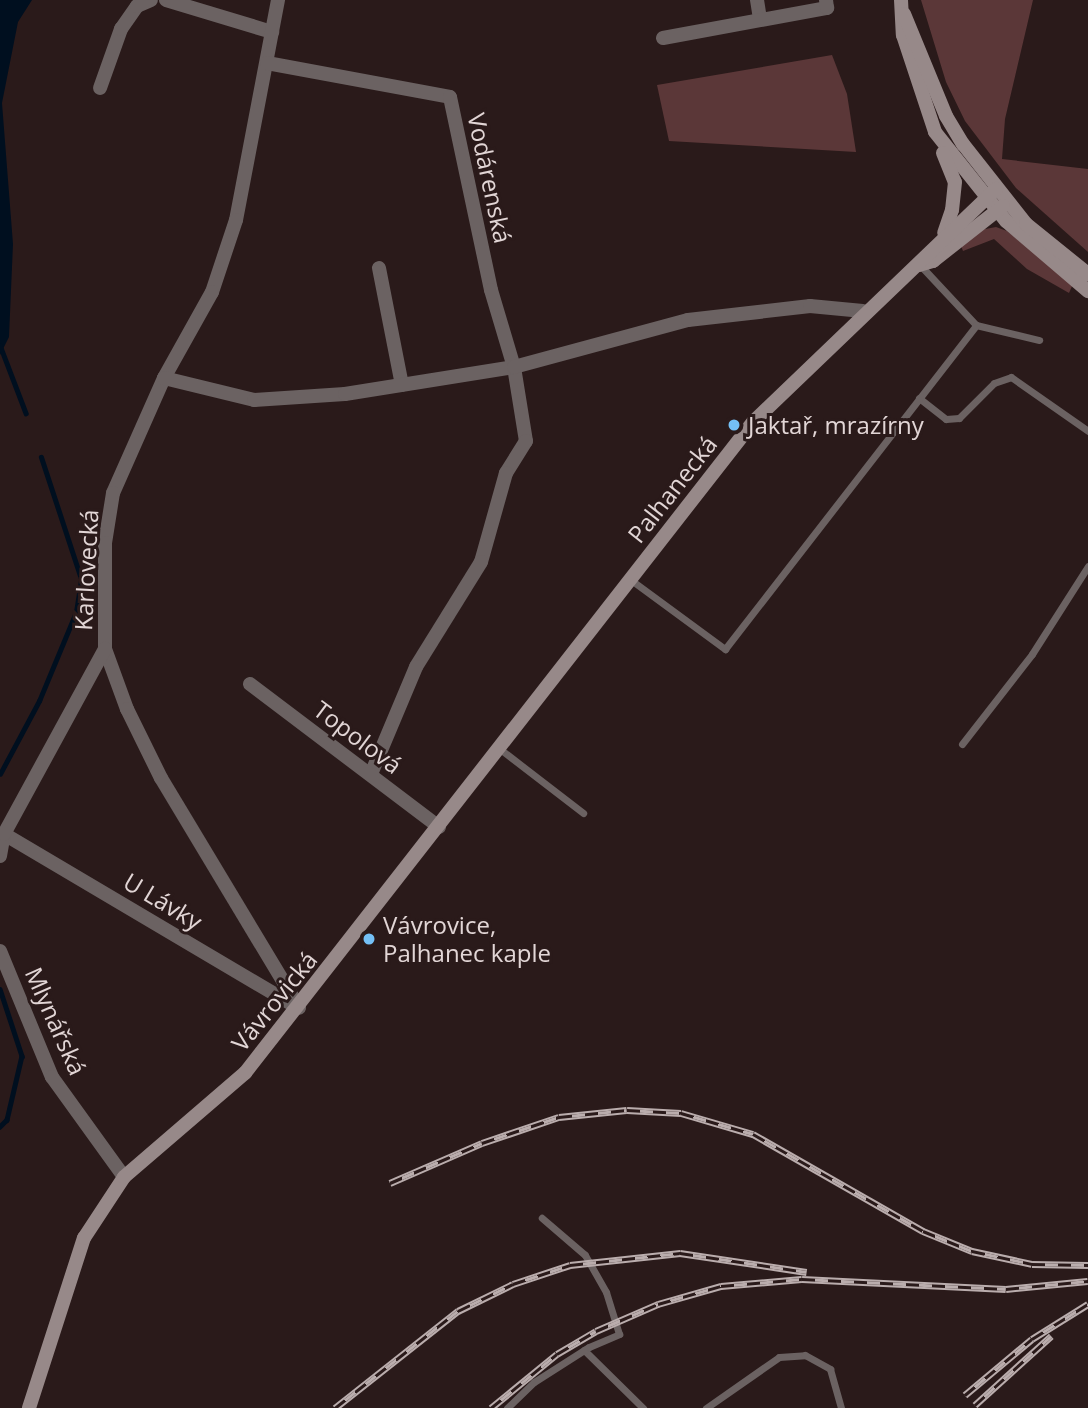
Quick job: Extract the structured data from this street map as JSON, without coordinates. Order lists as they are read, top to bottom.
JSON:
{
  "streets": {
    "street": [
      "Vodárenská",
      "Palhanecká",
      "Karlovecká",
      "Topolová",
      "U Lávky",
      "Vávrovická",
      "Mlynářská"
    ]
  },
  "crossings": [
    ["Vodárenská", "Karlovecká"],
    ["Vodárenská", "Topolová"],
    ["Palhanecká", "Vávrovická"],
    ["Karlovecká", "U Lávky"],
    ["Karlovecká", "Vávrovická"],
    ["Topolová", "Vávrovická"],
    ["U Lávky", "Vávrovická"],
    ["Vávrovická", "Mlynářská"]
  ],
  "places": ["Jaktař, mrazírny", "Vávrovice, Palhanec kaple"]
}
